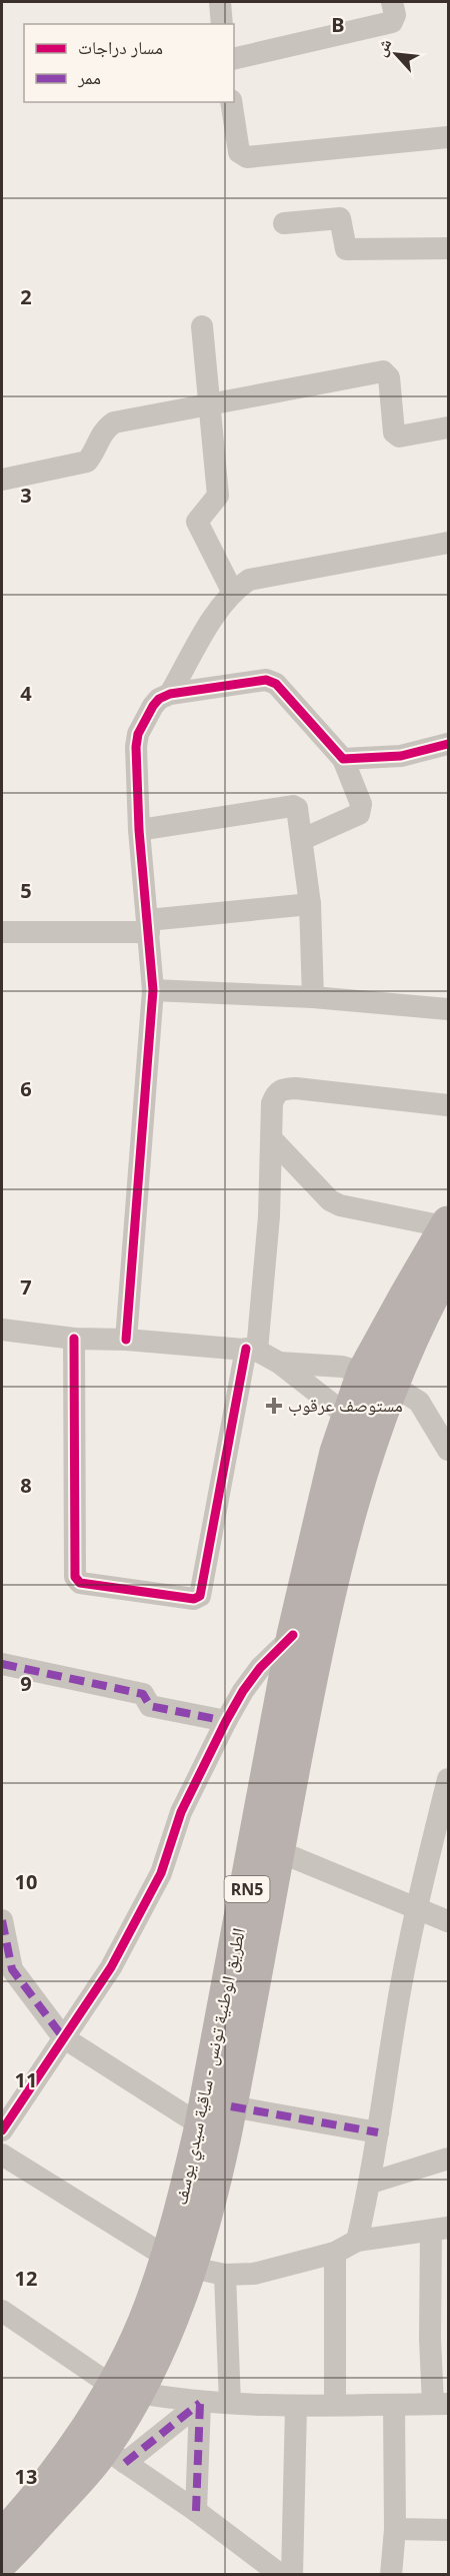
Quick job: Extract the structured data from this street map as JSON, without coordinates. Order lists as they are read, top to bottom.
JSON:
{
  "streets": {
    "main road": ["RN5", "الطريق الوطنية تونس - ساقية سيدي يوسف"]
  },
  "places": {
    "health": ["مستوصف عرقوب"]
  },
  "legend": ["مسار دراجات", "ممر"],
  "north": "top left",
  "grid": {
    "columns": ["B"],
    "rows": [
      "2",
      "3",
      "4",
      "5",
      "6",
      "7",
      "8",
      "9",
      "10",
      "11",
      "12",
      "13"
    ]
  }
}
